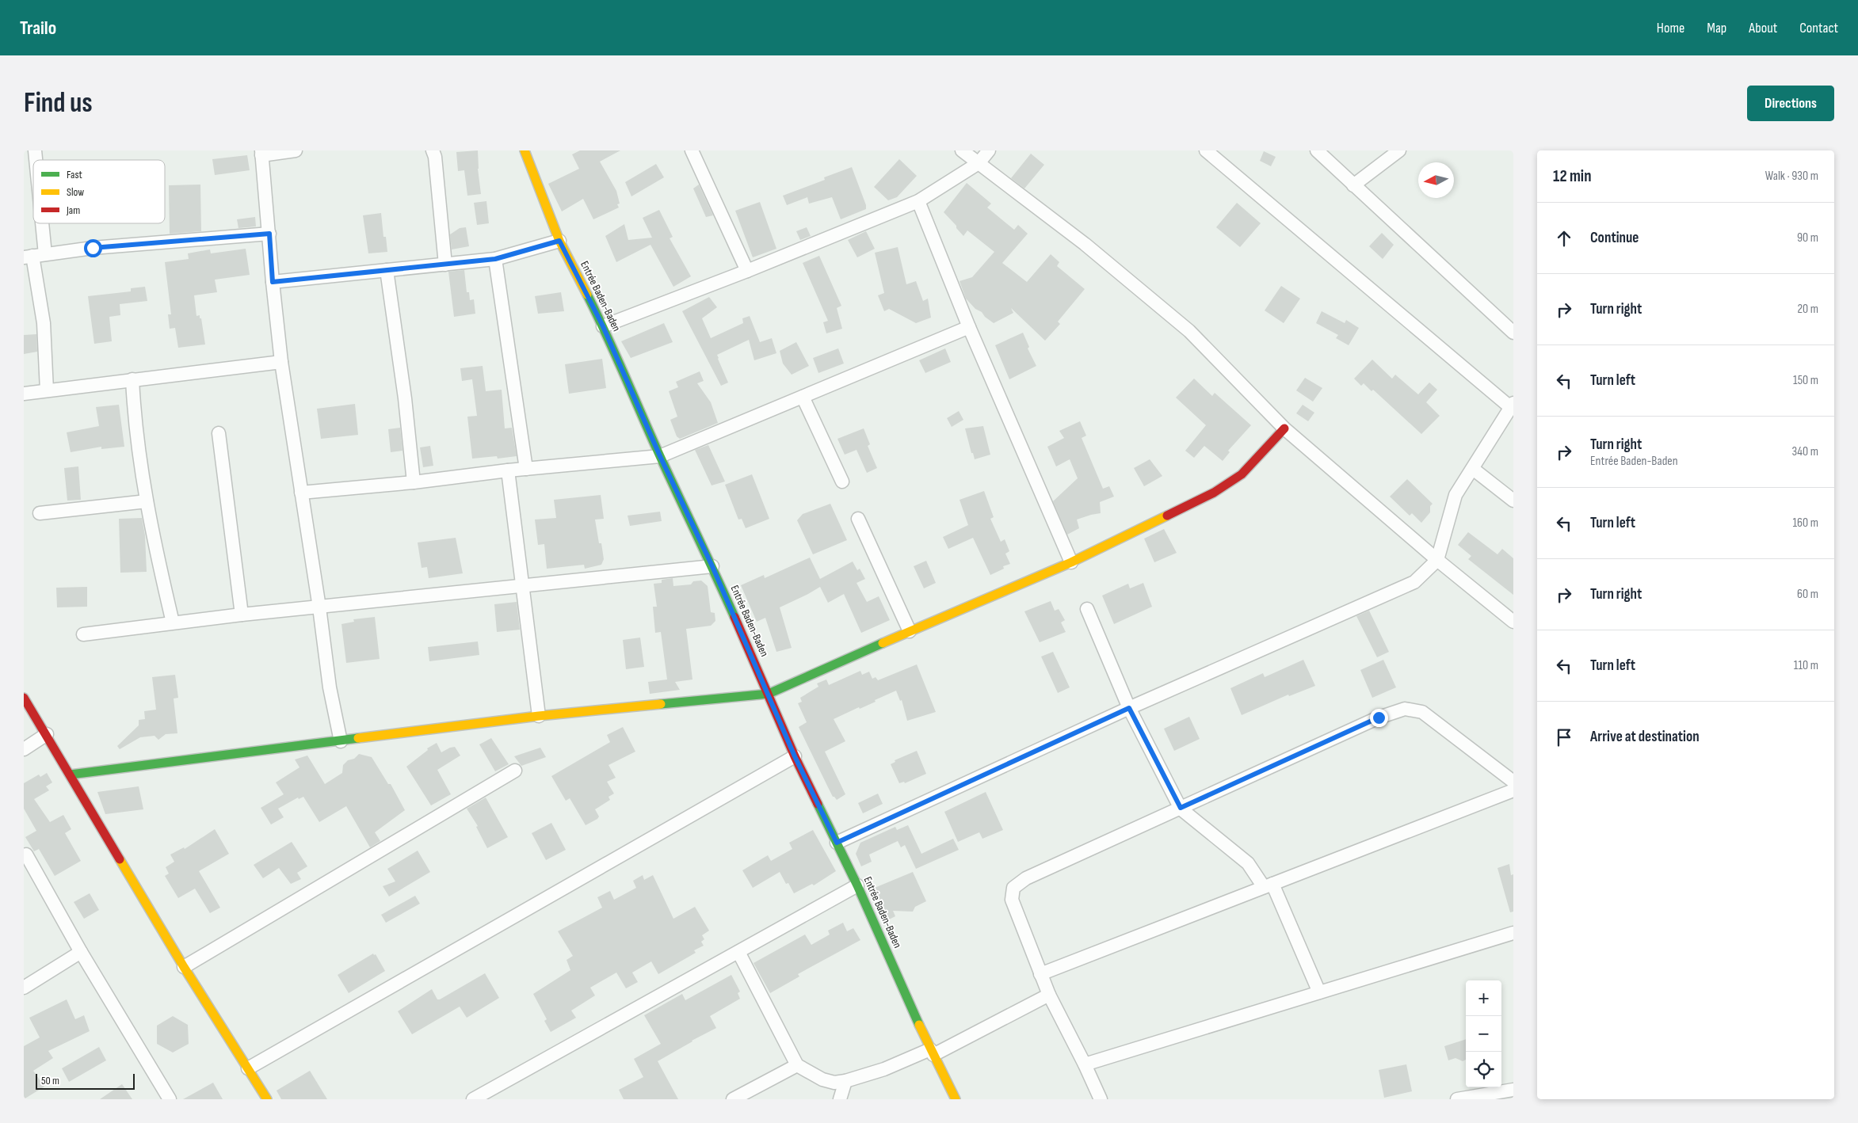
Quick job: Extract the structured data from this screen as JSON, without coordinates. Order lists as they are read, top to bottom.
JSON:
{
  "streets": {
    "street": ["Entrée Baden-Baden"]
  },
  "legend": ["Fast", "Slow", "Jam"],
  "scale_bar": "50 m",
  "north": "left",
  "page": {
    "header": "Trailo",
    "nav": [
      "Home",
      "Map",
      "About",
      "Contact"
    ],
    "buttons": "Directions",
    "title": "Find us",
    "heading": ["12 min", "Walk · 930 m"],
    "list": [
      ["Continue", "90 m"],
      ["Turn right", "20 m"],
      ["Turn left", "150 m"],
      ["Turn right", "Entrée Baden-Baden", "340 m"],
      ["Turn left", "160 m"],
      ["Turn right", "60 m"],
      ["Turn left", "110 m"],
      "Arrive at destination"
    ],
    "map_buttons": ["+", "−"],
    "scale": "50 m"
  }
}
